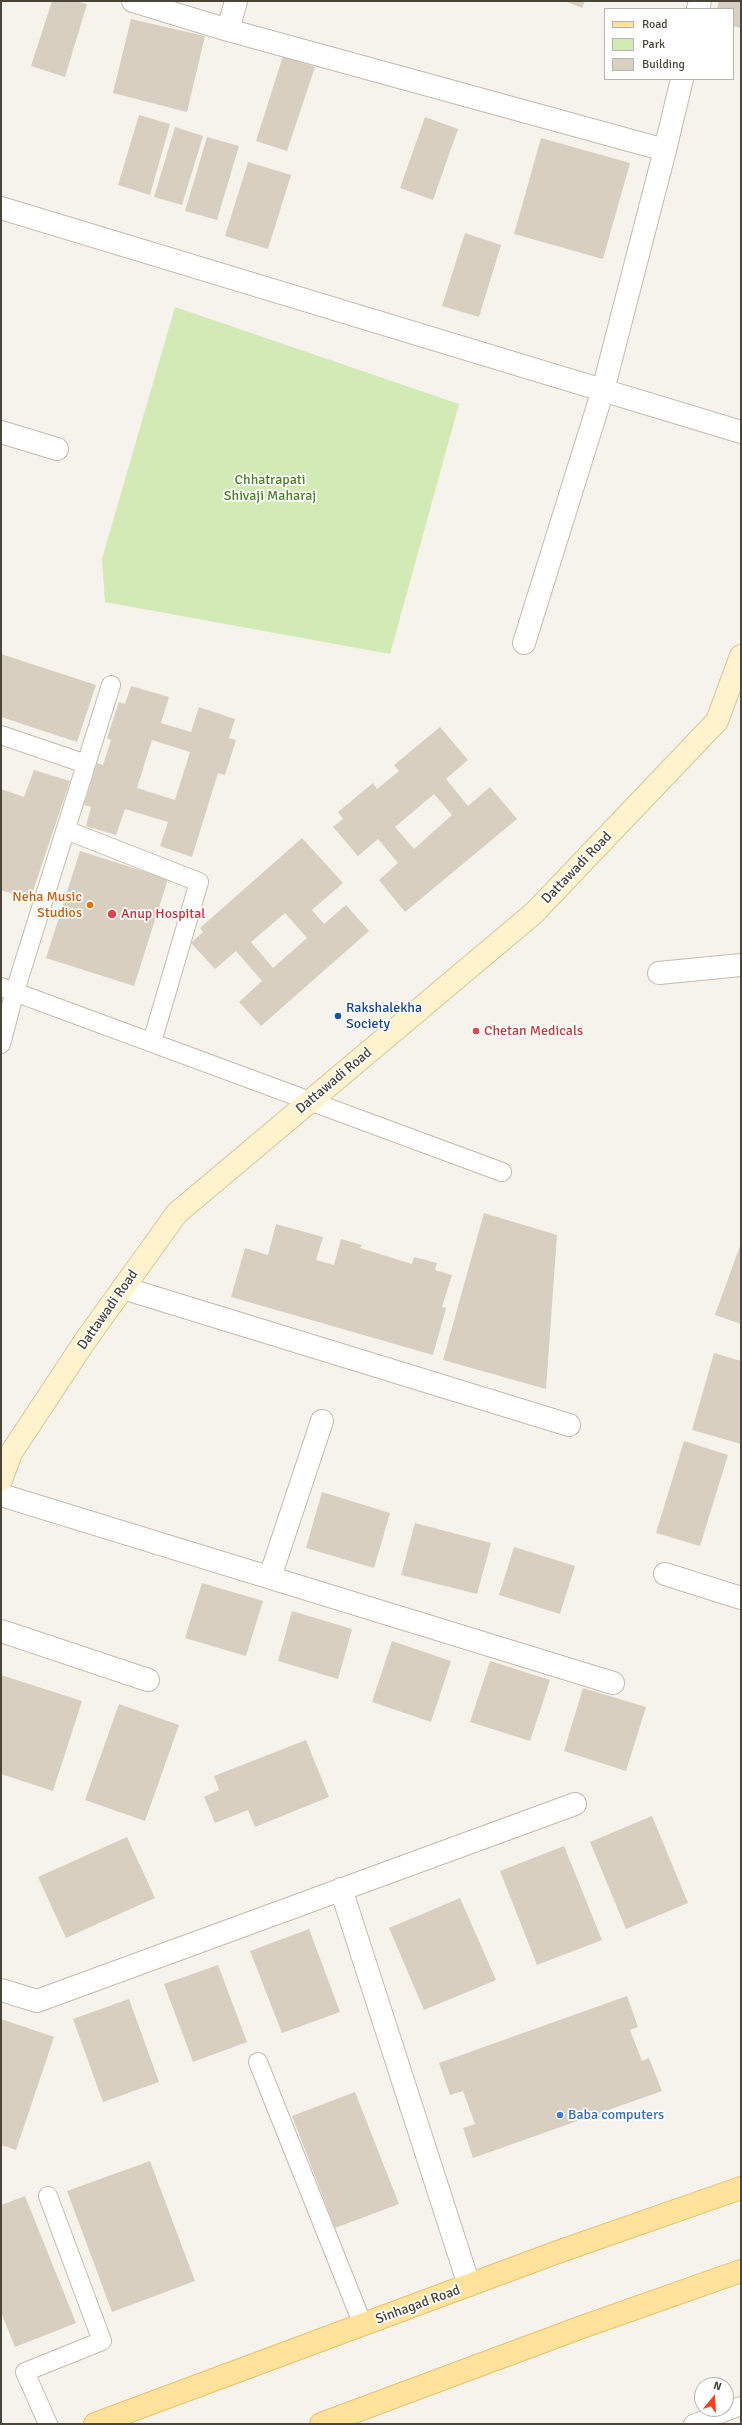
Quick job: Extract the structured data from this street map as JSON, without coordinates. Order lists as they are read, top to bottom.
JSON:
{
  "streets": {
    "main road": ["Sinhagad Road"],
    "street": ["Dattawadi Road"]
  },
  "parks": ["Chhatrapati Shivaji Maharaj"],
  "places": [
    "Neha Music Studios",
    "Anup Hospital",
    "Rakshalekha Society",
    "Chetan Medicals",
    "Baba computers"
  ],
  "legend": ["Road", "Park", "Building"],
  "north": "top"
}
